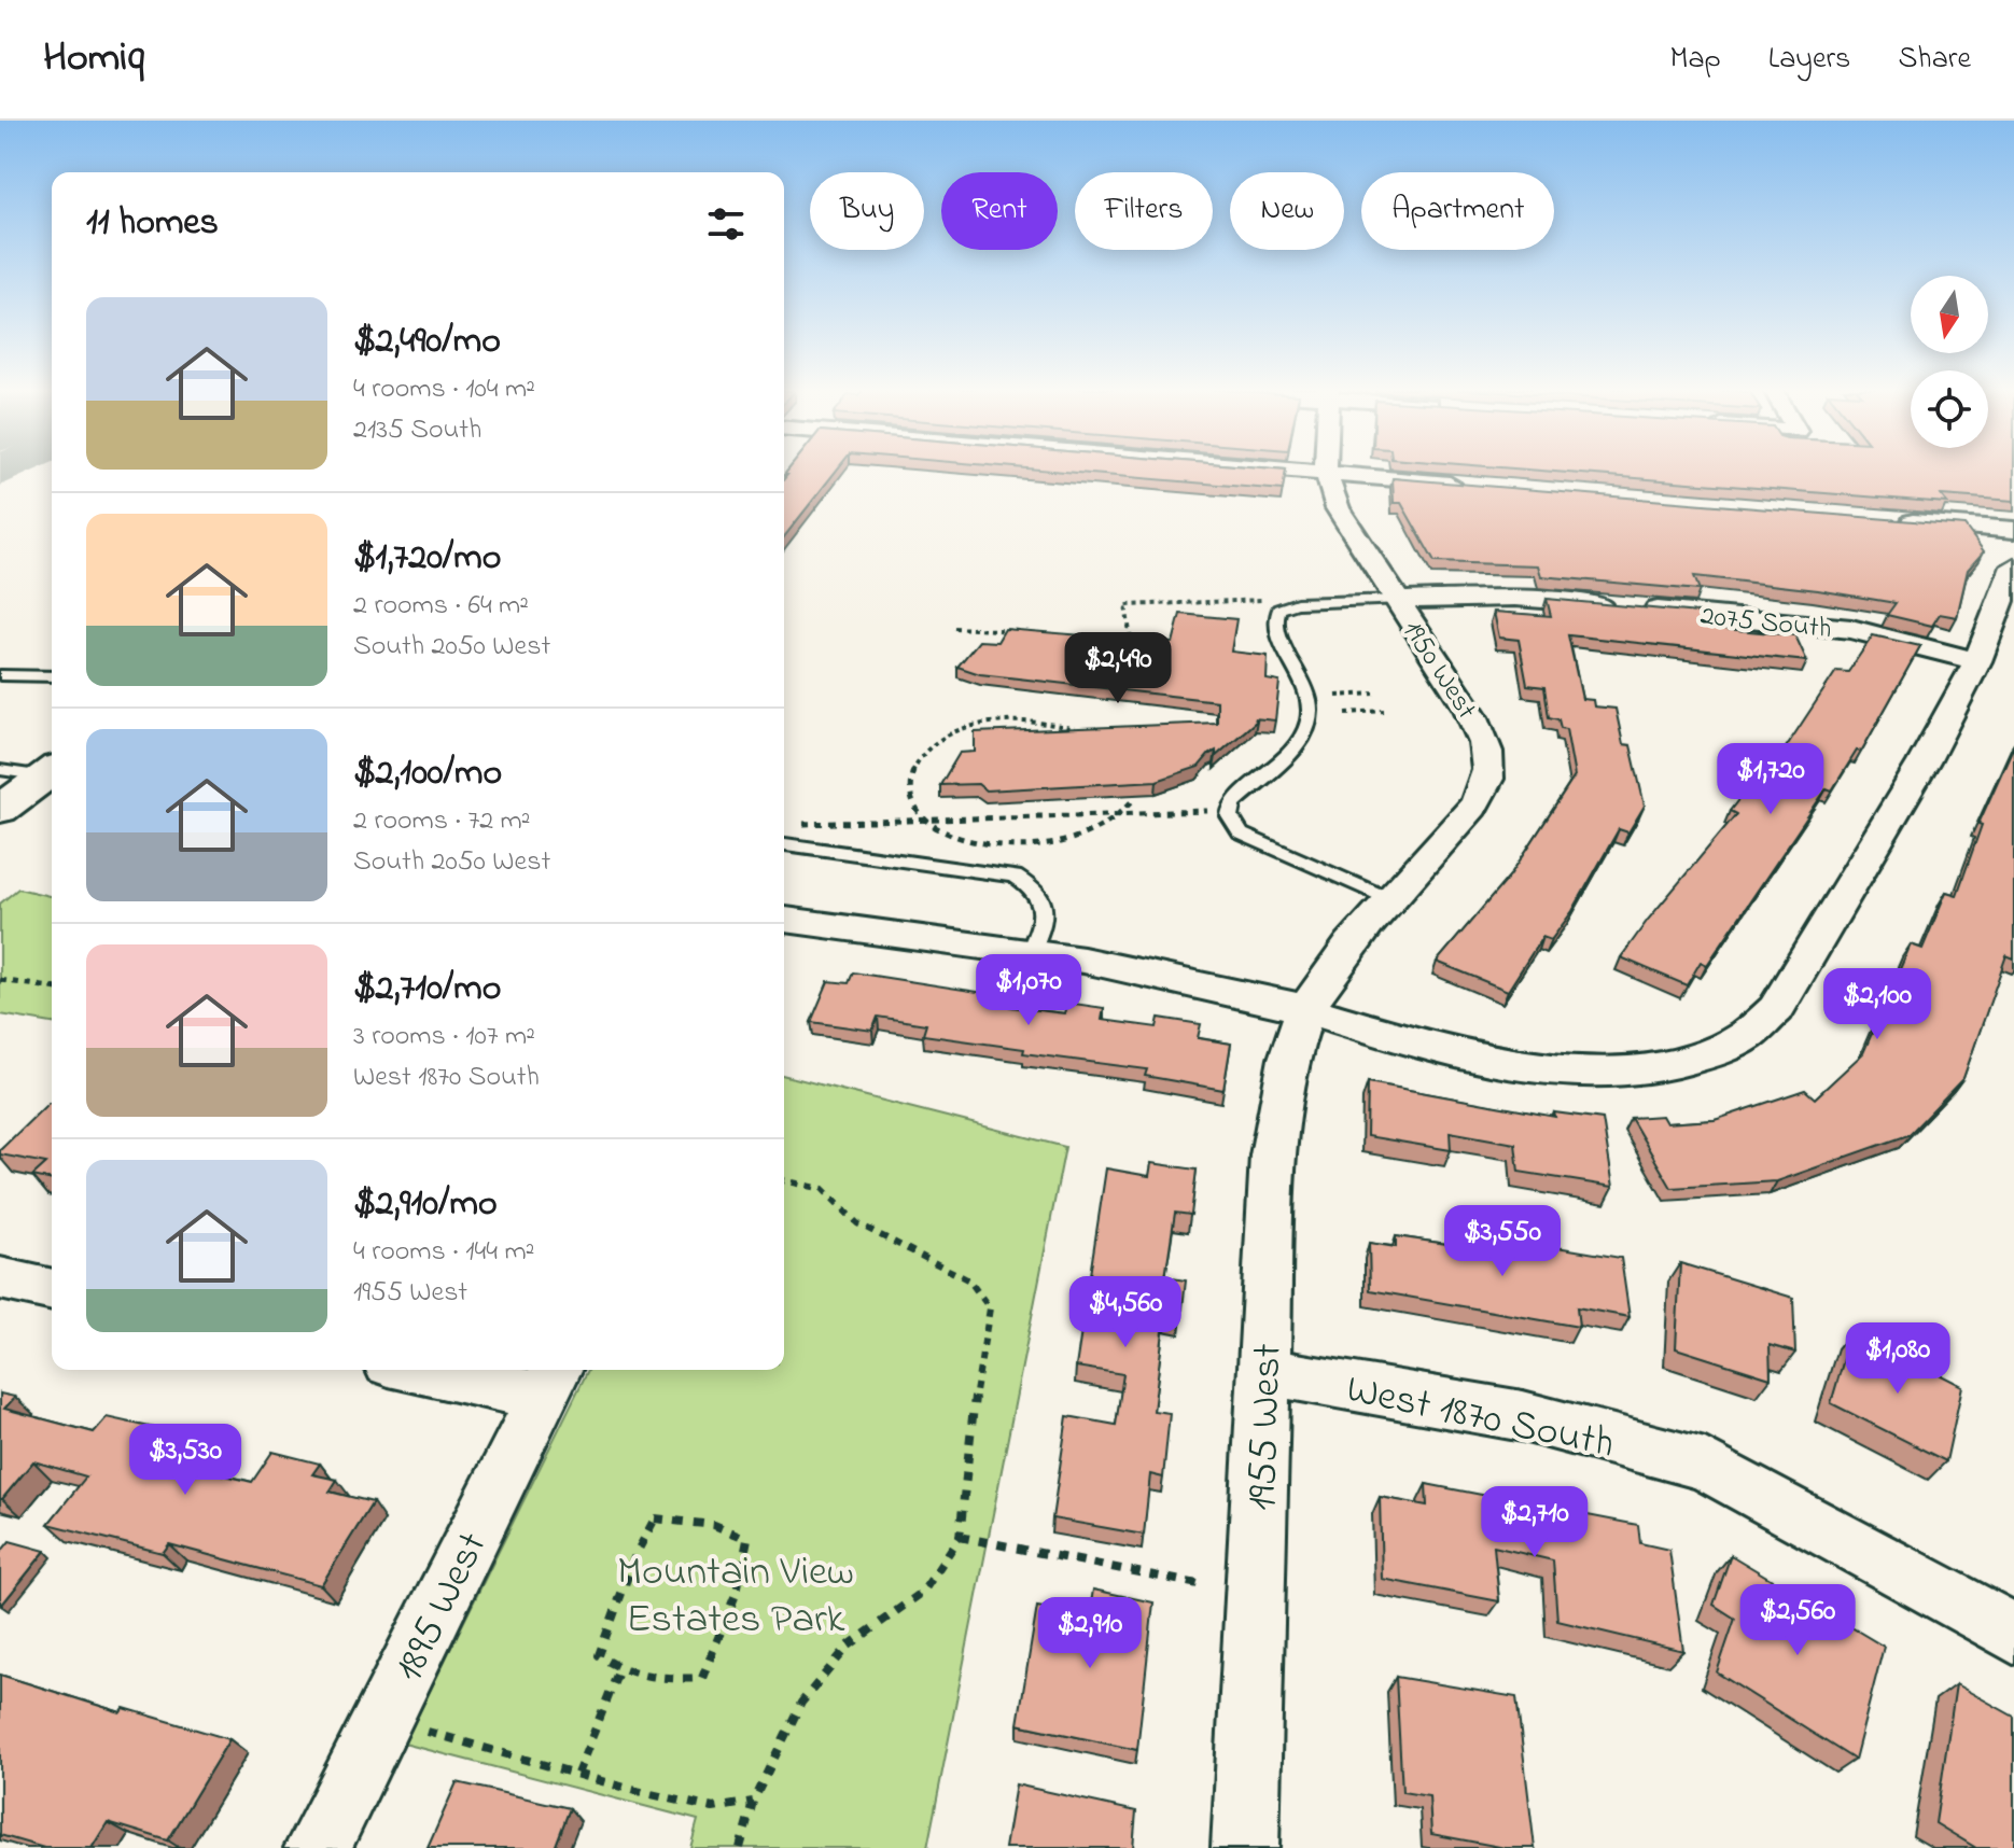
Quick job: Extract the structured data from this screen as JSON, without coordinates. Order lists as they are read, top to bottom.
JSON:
{
  "streets": {
    "street": [
      "2075 South",
      "1950 West",
      "West 1870 South",
      "1955 West",
      "1895 West"
    ]
  },
  "crossings": [
    ["2075 South", "1950 West"],
    ["1950 West", "1955 West"],
    ["West 1870 South", "1955 West"]
  ],
  "parks": ["Mountain View Estates Park"],
  "north": "bottom",
  "page": {
    "header": "Homiq",
    "nav": ["Map", "Layers", "Share"],
    "chip": [
      "Buy",
      "Rent",
      "Filters",
      "New",
      "Apartment"
    ],
    "heading": "11 homes",
    "list": [
      {
        "name": "$2,490/mo",
        "note": "4 rooms · 104 m² · 2135 South"
      },
      {
        "name": "$1,720/mo",
        "note": "2 rooms · 64 m² · South 2050 West"
      },
      {
        "name": "$2,100/mo",
        "note": "2 rooms · 72 m² · South 2050 West"
      },
      {
        "name": "$2,710/mo",
        "note": "3 rooms · 107 m² · West 1870 South"
      },
      {
        "name": "$2,910/mo",
        "note": "4 rooms · 144 m² · 1955 West"
      }
    ],
    "price": [
      "$2,490",
      "$1,720",
      "$1,070",
      "$2,100",
      "$3,550",
      "$4,560",
      "$1,080",
      "$3,530",
      "$2,710",
      "$2,560",
      "$2,910"
    ]
  }
}
